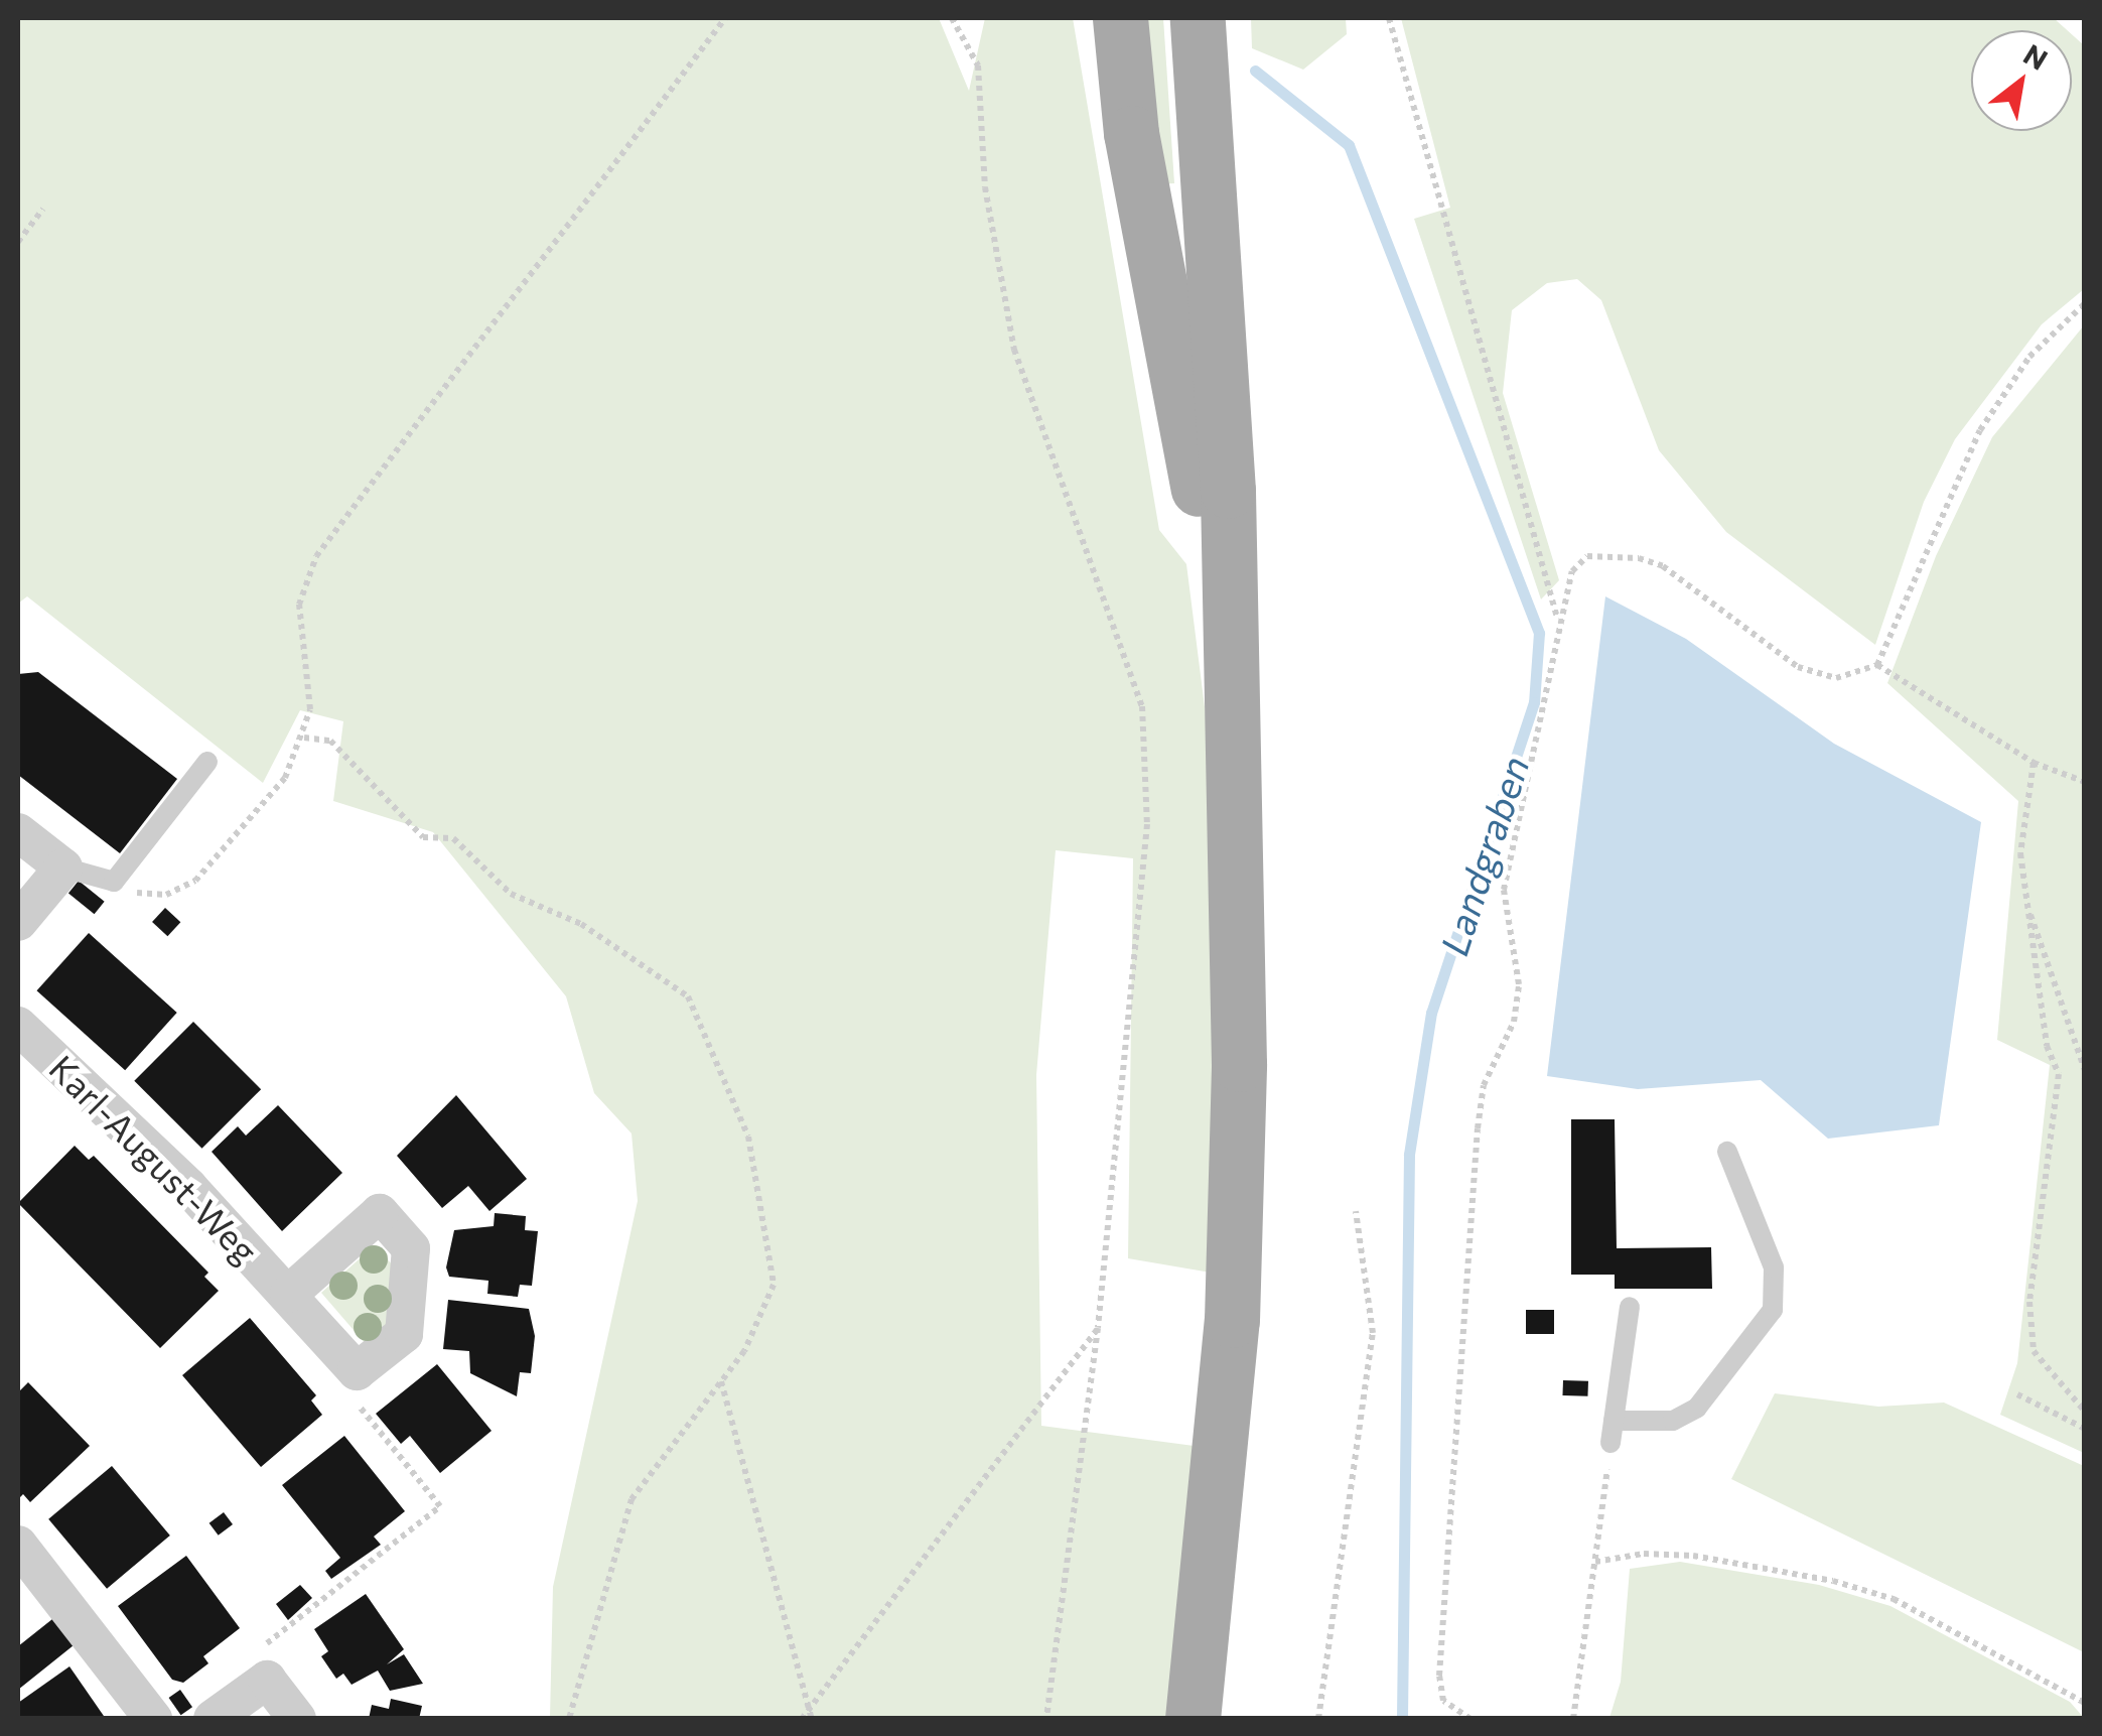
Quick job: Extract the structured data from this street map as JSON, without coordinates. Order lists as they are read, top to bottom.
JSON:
{
  "streets": {
    "street": ["Karl-August-Weg"]
  },
  "water": ["Landgraben"],
  "north": "top right"
}
